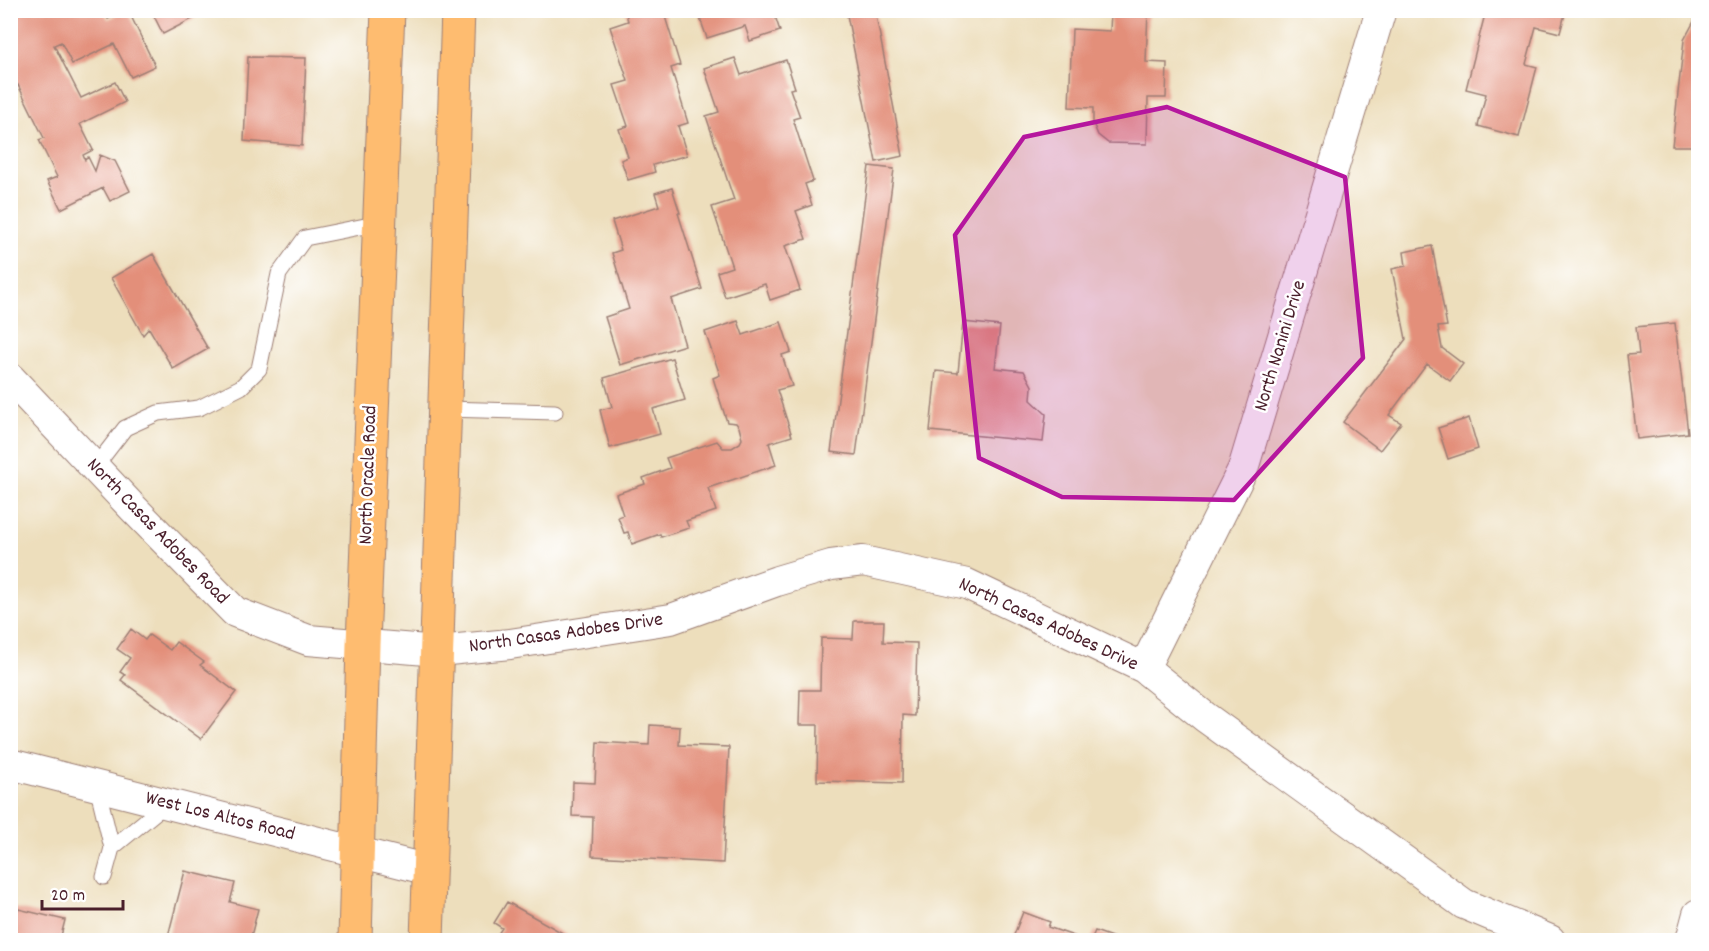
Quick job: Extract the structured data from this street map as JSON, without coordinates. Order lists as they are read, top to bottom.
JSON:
{
  "streets": {
    "highway": ["North Oracle Road"],
    "street": [
      "North Nanini Drive",
      "North Casas Adobes Road",
      "North Casas Adobes Drive",
      "West Los Altos Road"
    ]
  },
  "crossings": [
    ["North Nanini Drive", "North Casas Adobes Drive"],
    ["North Oracle Road", "North Casas Adobes Road"],
    ["North Oracle Road", "West Los Altos Road"],
    ["North Casas Adobes Road", "North Casas Adobes Drive"]
  ],
  "scale_bar": "20 m"
}
